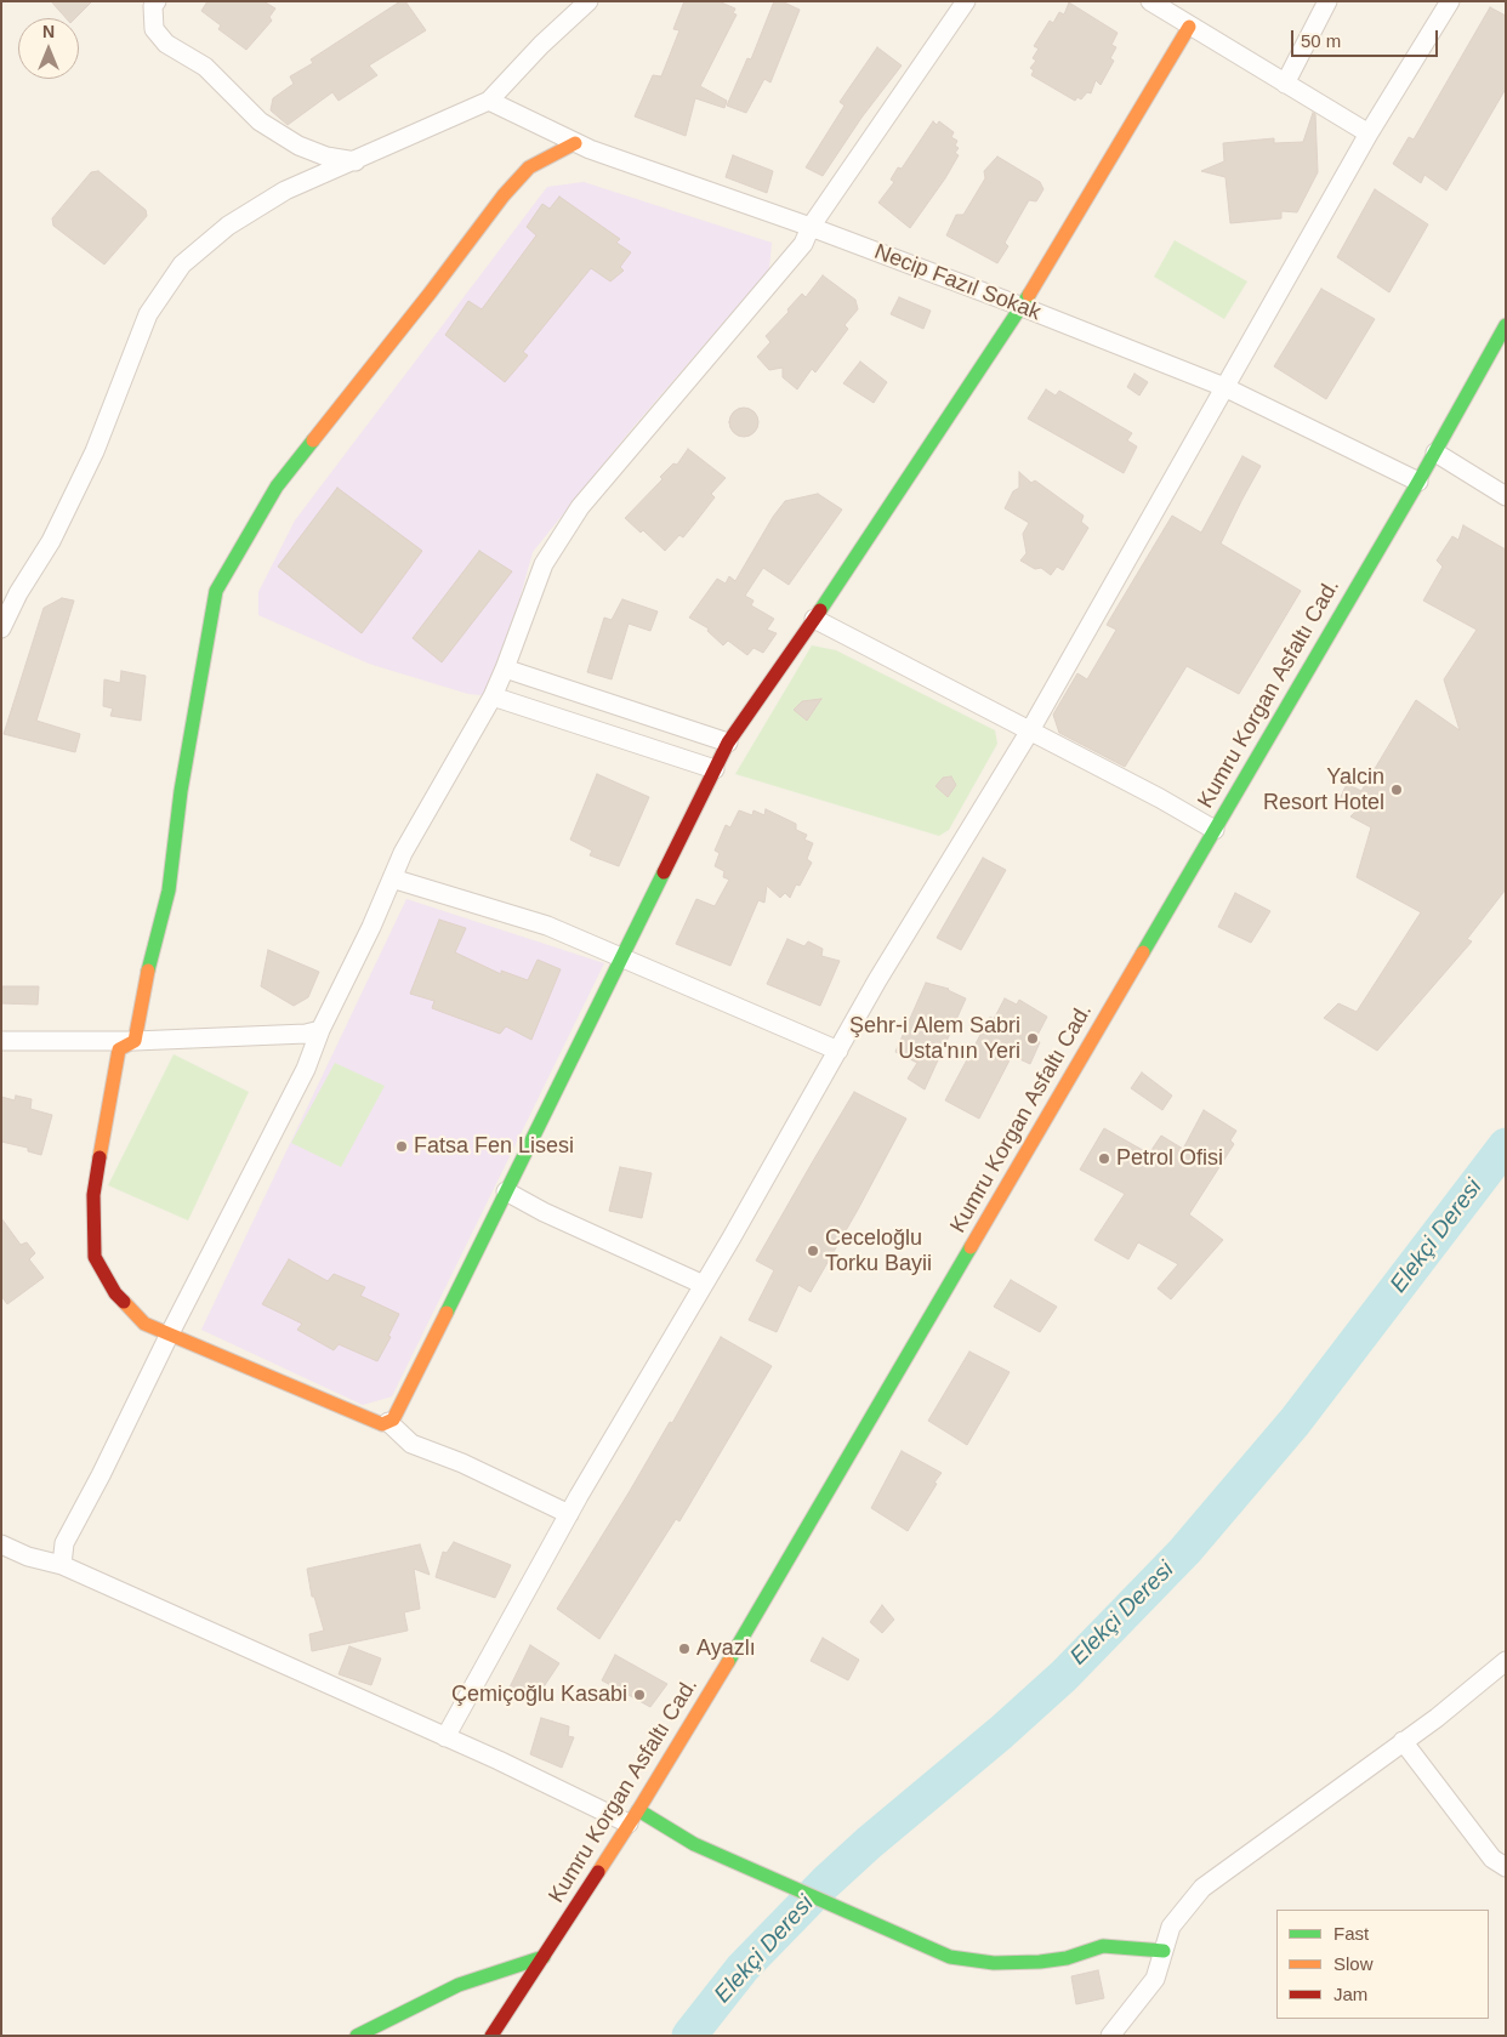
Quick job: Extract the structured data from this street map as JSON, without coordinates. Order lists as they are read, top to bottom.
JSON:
{
  "streets": {
    "street": ["Necip Fazıl Sokak", "Kumru Korgan Asfaltı Cad."]
  },
  "crossings": [
    ["Necip Fazıl Sokak", "Kumru Korgan Asfaltı Cad."]
  ],
  "water": ["Elekçi Deresi"],
  "places": [
    "Yalcin Resort Hotel",
    "Şehr-i Alem Sabri Usta'nın Yeri",
    "Fatsa Fen Lisesi",
    "Petrol Ofisi",
    "Ceceloğlu Torku Bayii",
    "Ayazlı",
    "Çemiçoğlu Kasabi"
  ],
  "legend": ["Fast", "Slow", "Jam"],
  "scale_bar": "50 m",
  "north": "top"
}
